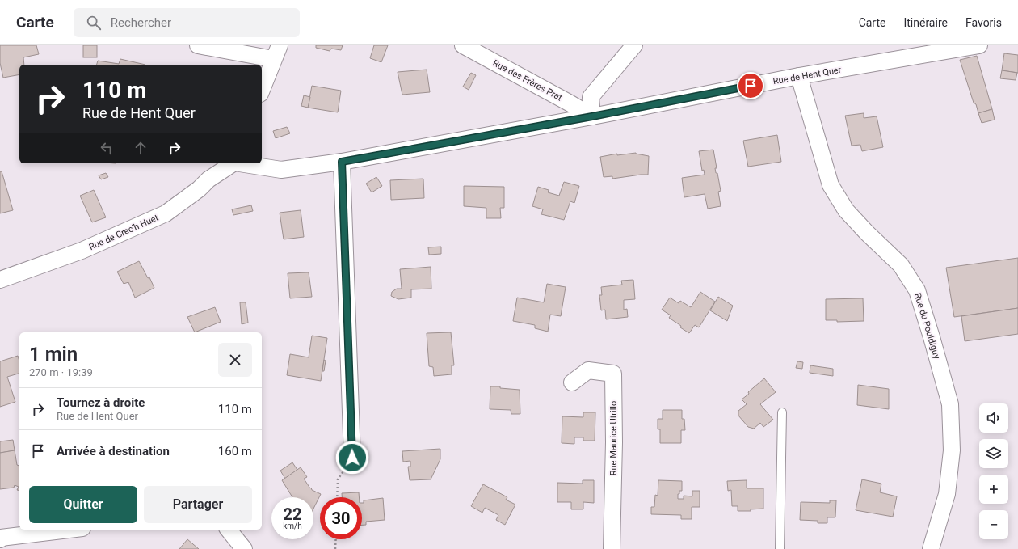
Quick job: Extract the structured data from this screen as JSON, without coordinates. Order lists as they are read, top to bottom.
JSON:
{
  "streets": {
    "street": [
      "Rue de Hent Quer",
      "Rue des Frères Prat",
      "Rue de Crec'h Huet",
      "Rue du Pouldiguy",
      "Rue Maurice Utrillo"
    ]
  },
  "crossings": [
    ["Rue de Hent Quer", "Rue des Frères Prat"],
    ["Rue de Hent Quer", "Rue du Pouldiguy"]
  ],
  "page": {
    "header": "Carte",
    "search": "Rechercher",
    "nav": ["Carte", "Itinéraire", "Favoris"],
    "turn": ["110 m", "Rue de Hent Quer"],
    "heading": ["1 min", "270 m · 19:39"],
    "list": [
      {
        "name": "Tournez à droite",
        "note": "Rue de Hent Quer",
        "value": "110 m"
      },
      {
        "name": "Arrivée à destination",
        "value": "160 m"
      }
    ],
    "map_buttons": ["+", "−"],
    "buttons": ["Quitter", "Partager"],
    "speed": "22 km/h",
    "limit": "30"
  }
}
